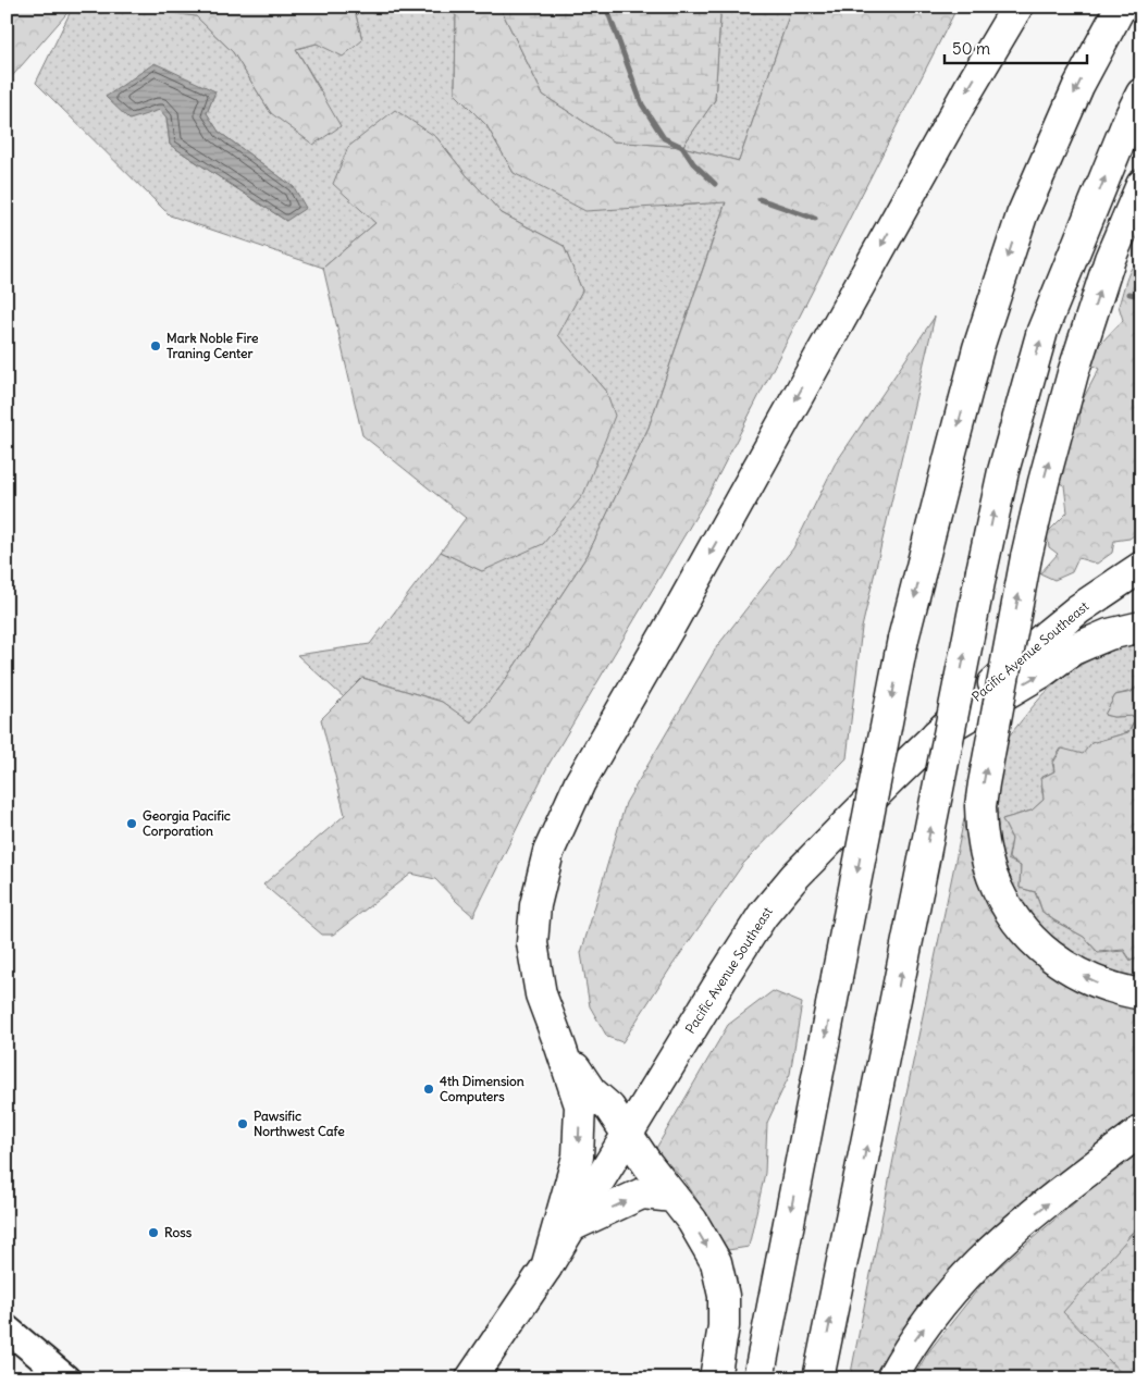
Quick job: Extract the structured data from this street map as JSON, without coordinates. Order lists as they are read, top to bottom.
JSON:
{
  "streets": {
    "main road": ["Pacific Avenue Southeast"]
  },
  "places": [
    "Mark Noble Fire Traning Center",
    "Georgia Pacific Corporation",
    "4th Dimension Computers",
    "Pawsific Northwest Cafe",
    "Ross"
  ],
  "scale_bar": "50 m"
}
